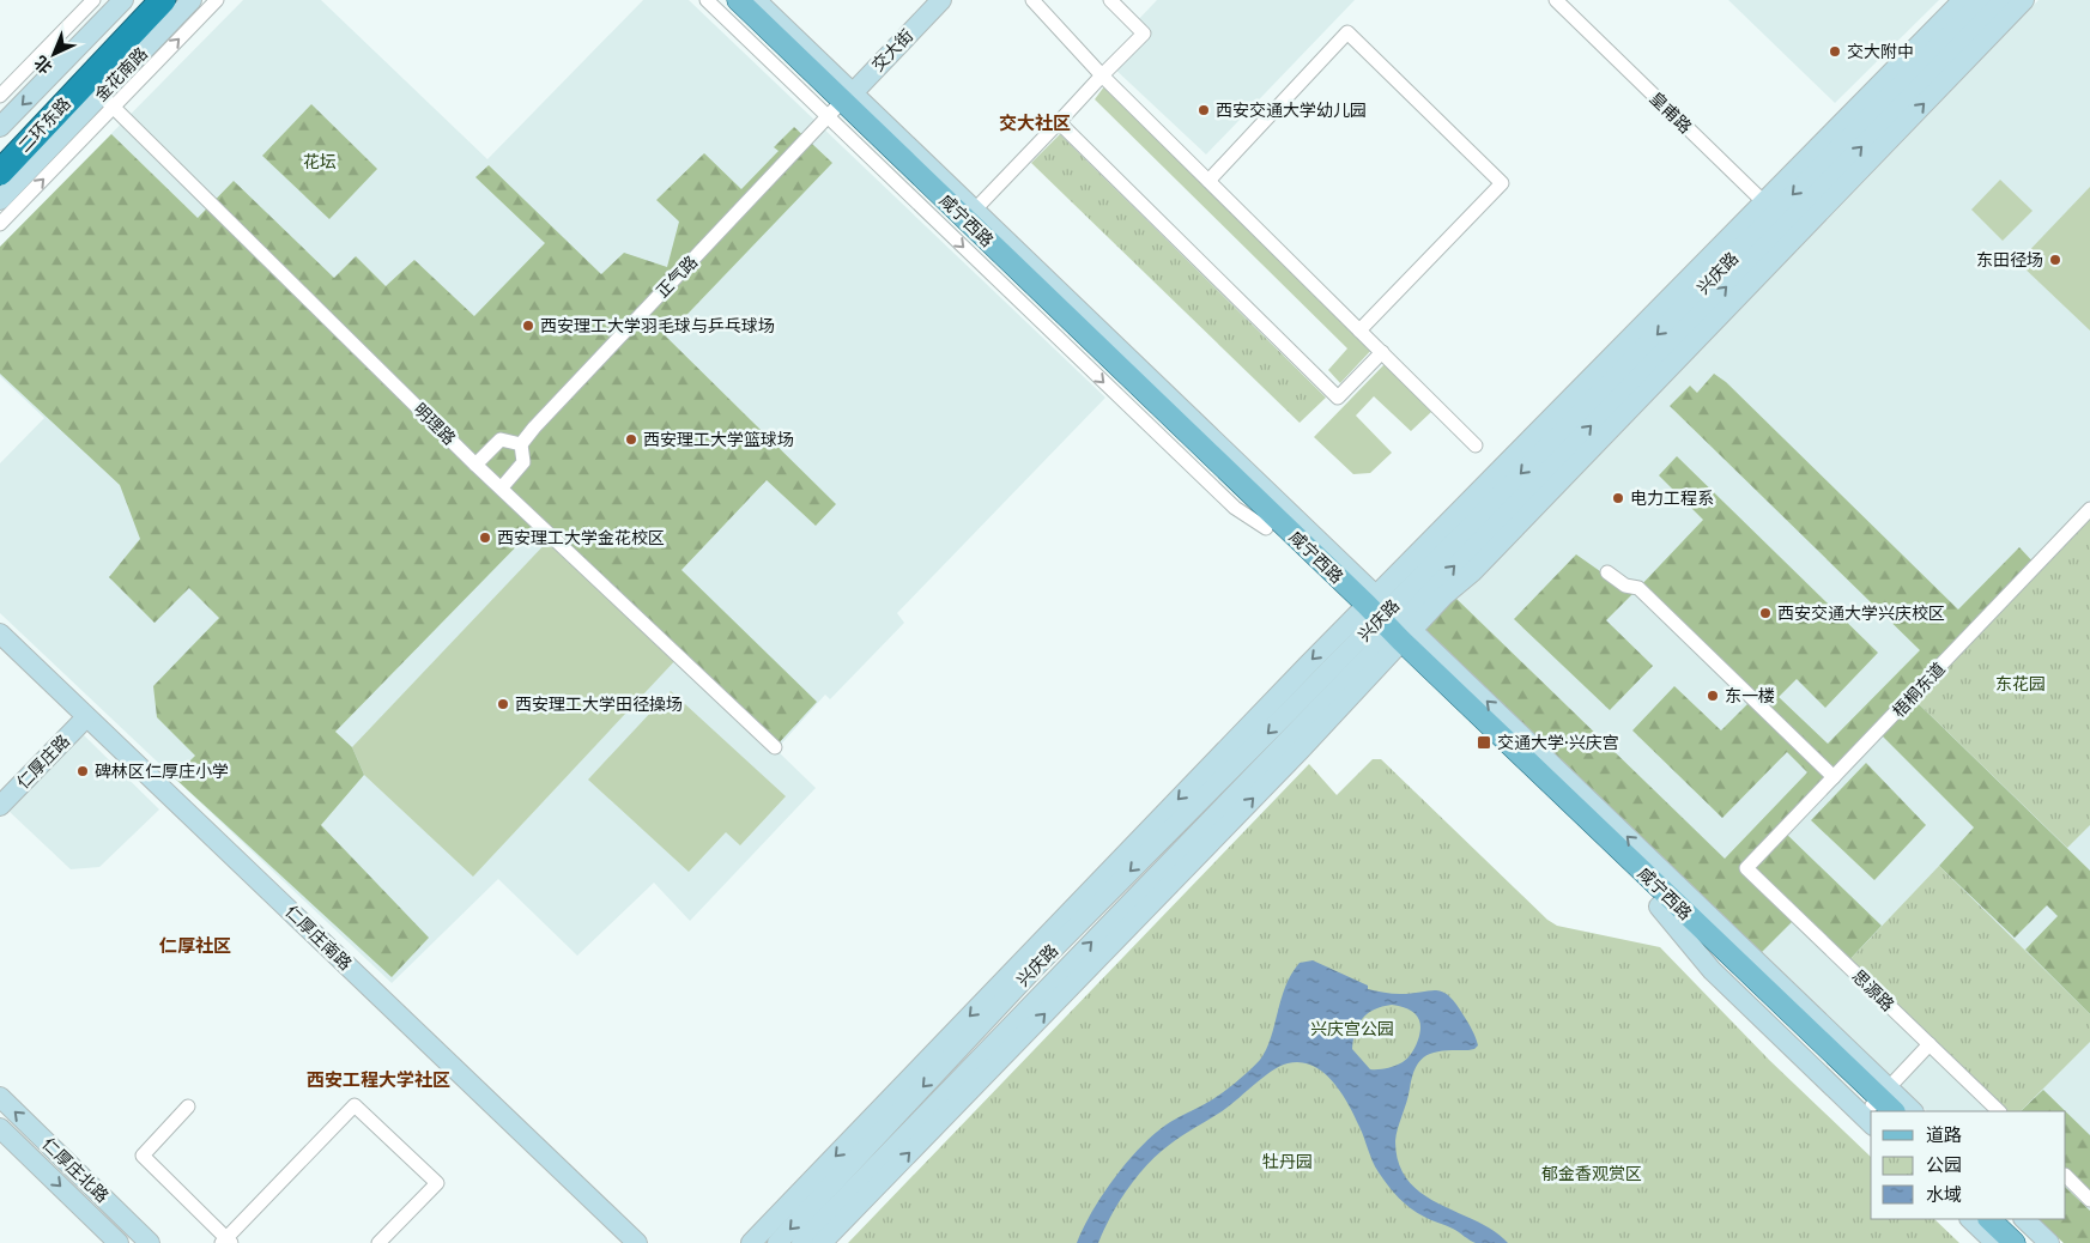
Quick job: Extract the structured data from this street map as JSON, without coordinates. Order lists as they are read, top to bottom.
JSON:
{
  "streets": {
    "highway": ["二环东路"],
    "main road": ["咸宁西路"],
    "street": [
      "交大街",
      "金花南路",
      "皇甫路",
      "兴庆路",
      "正气路",
      "明理路",
      "梧桐东道",
      "仁厚庄路",
      "仁厚庄南路",
      "思源路",
      "仁厚庄北路"
    ]
  },
  "crossings": [
    ["交大街", "咸宁西路"],
    ["交大街", "正气路"],
    ["金花南路", "明理路"],
    ["皇甫路", "兴庆路"],
    ["咸宁西路", "兴庆路"],
    ["咸宁西路", "正气路"],
    ["梧桐东道", "思源路"],
    ["仁厚庄路", "仁厚庄南路"]
  ],
  "districts": ["交大社区", "仁厚社区", "西安工程大学社区"],
  "parks": [
    "花坛",
    "东花园",
    "兴庆宫公园",
    "牡丹园",
    "郁金香观赏区"
  ],
  "places": {
    "other": [
      "交大附中",
      "西安交通大学幼儿园",
      "东田径场",
      "西安理工大学羽毛球与乒乓球场",
      "西安理工大学篮球场",
      "电力工程系",
      "西安理工大学金花校区",
      "西安交通大学兴庆校区",
      "东一楼",
      "西安理工大学田径操场",
      "碑林区仁厚庄小学"
    ],
    "transit": ["交通大学·兴庆宫"]
  },
  "legend": ["道路", "公园", "水域"],
  "north": "bottom left"
}
